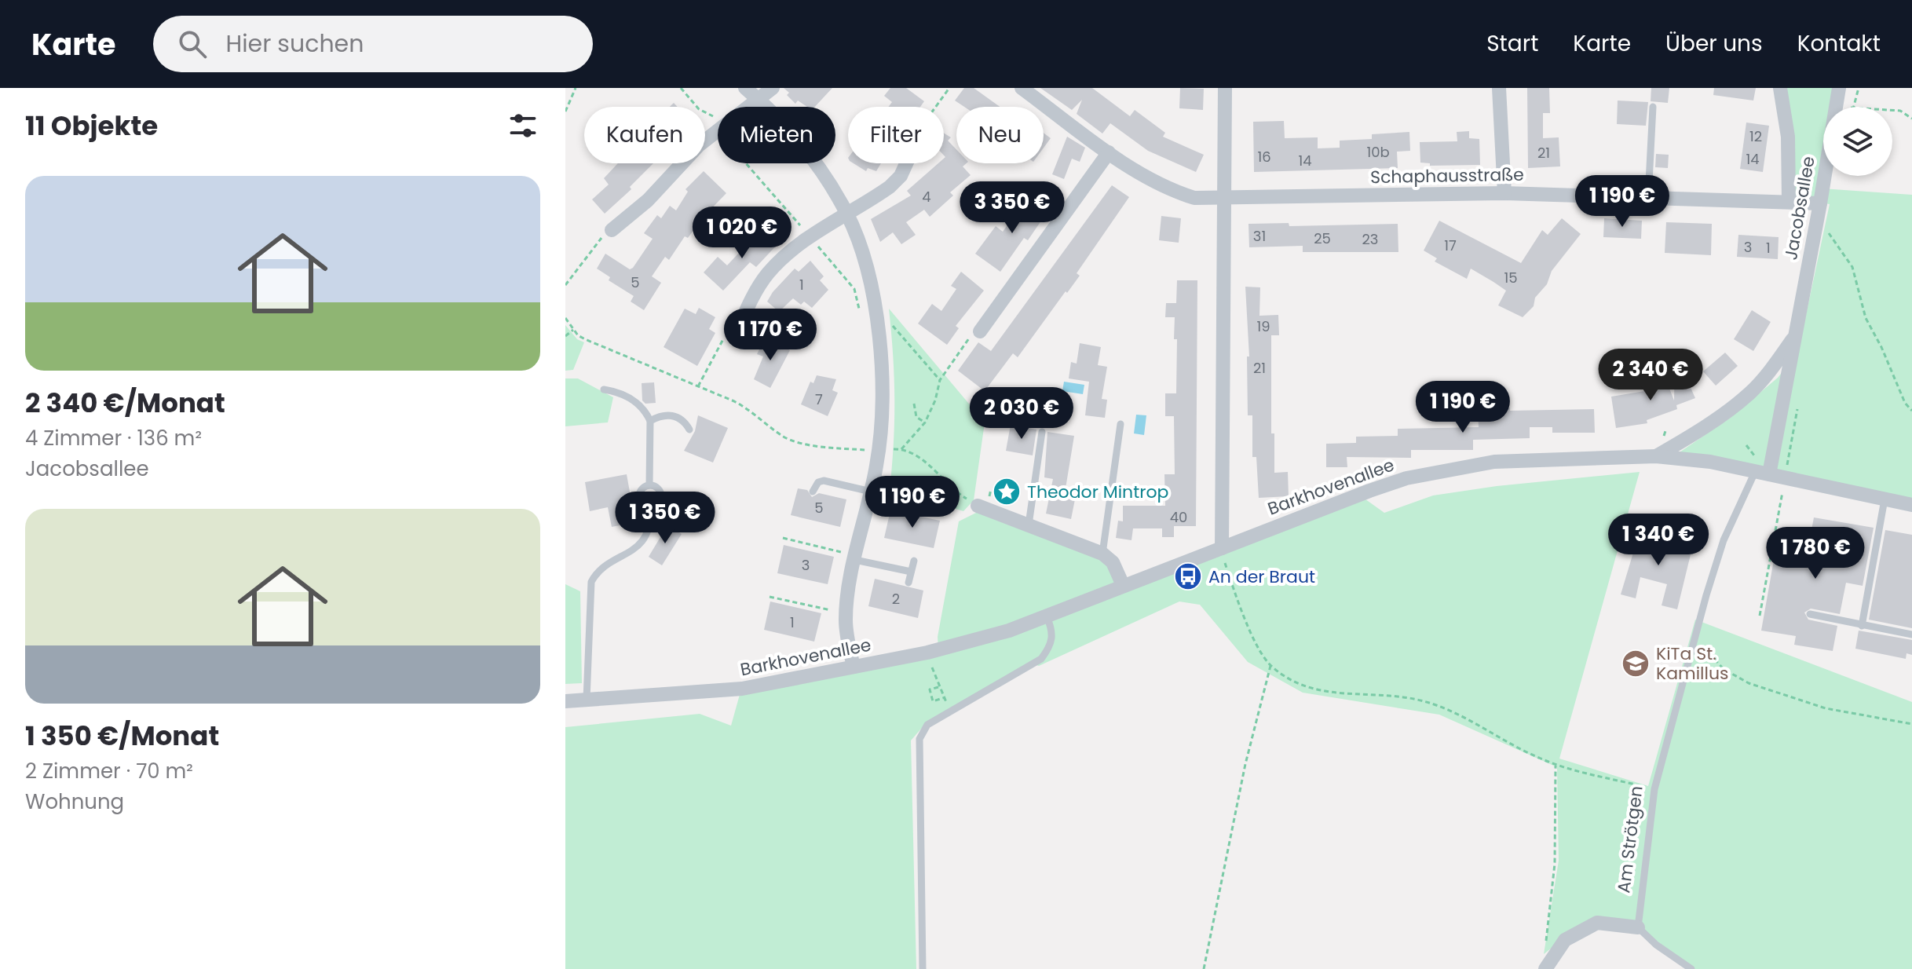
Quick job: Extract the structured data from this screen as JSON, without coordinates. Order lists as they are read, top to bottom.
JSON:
{
  "streets": {
    "street": ["Schaphausstraße", "Jacobsallee", "Barkhovenallee"],
    "lane": ["Am Strötgen"]
  },
  "crossings": [
    ["Schaphausstraße", "Jacobsallee"],
    ["Jacobsallee", "Barkhovenallee"],
    ["Jacobsallee", "Am Strötgen"],
    ["Barkhovenallee", "Am Strötgen"]
  ],
  "places": {
    "place": ["Theodor Mintrop"],
    "bus stop": ["An der Braut"],
    "school or university": ["KiTa St. Kamillus"]
  },
  "house_numbers": [
    "12",
    "10b",
    "21",
    "16",
    "14",
    "14",
    "4",
    "31",
    "25",
    "23",
    "17",
    "3",
    "1",
    "15",
    "5",
    "1",
    "19",
    "21",
    "7",
    "5",
    "40",
    "3",
    "2",
    "1"
  ],
  "page": {
    "header": "Karte",
    "search": "Hier suchen",
    "nav": [
      "Start",
      "Karte",
      "Über uns",
      "Kontakt"
    ],
    "heading": "11 Objekte",
    "chip": [
      "Kaufen",
      "Mieten",
      "Filter",
      "Neu"
    ],
    "list": [
      {
        "name": "2 340 €/Monat",
        "note": "4 Zimmer · 136 m² · Jacobsallee"
      },
      {
        "name": "1 350 €/Monat",
        "note": "2 Zimmer · 70 m² · Wohnung"
      }
    ],
    "price": [
      "1 190 €",
      "3 350 €",
      "1 020 €",
      "1 170 €",
      "2 340 €",
      "1 190 €",
      "2 030 €",
      "1 190 €",
      "1 350 €",
      "1 340 €",
      "1 780 €"
    ]
  }
}
